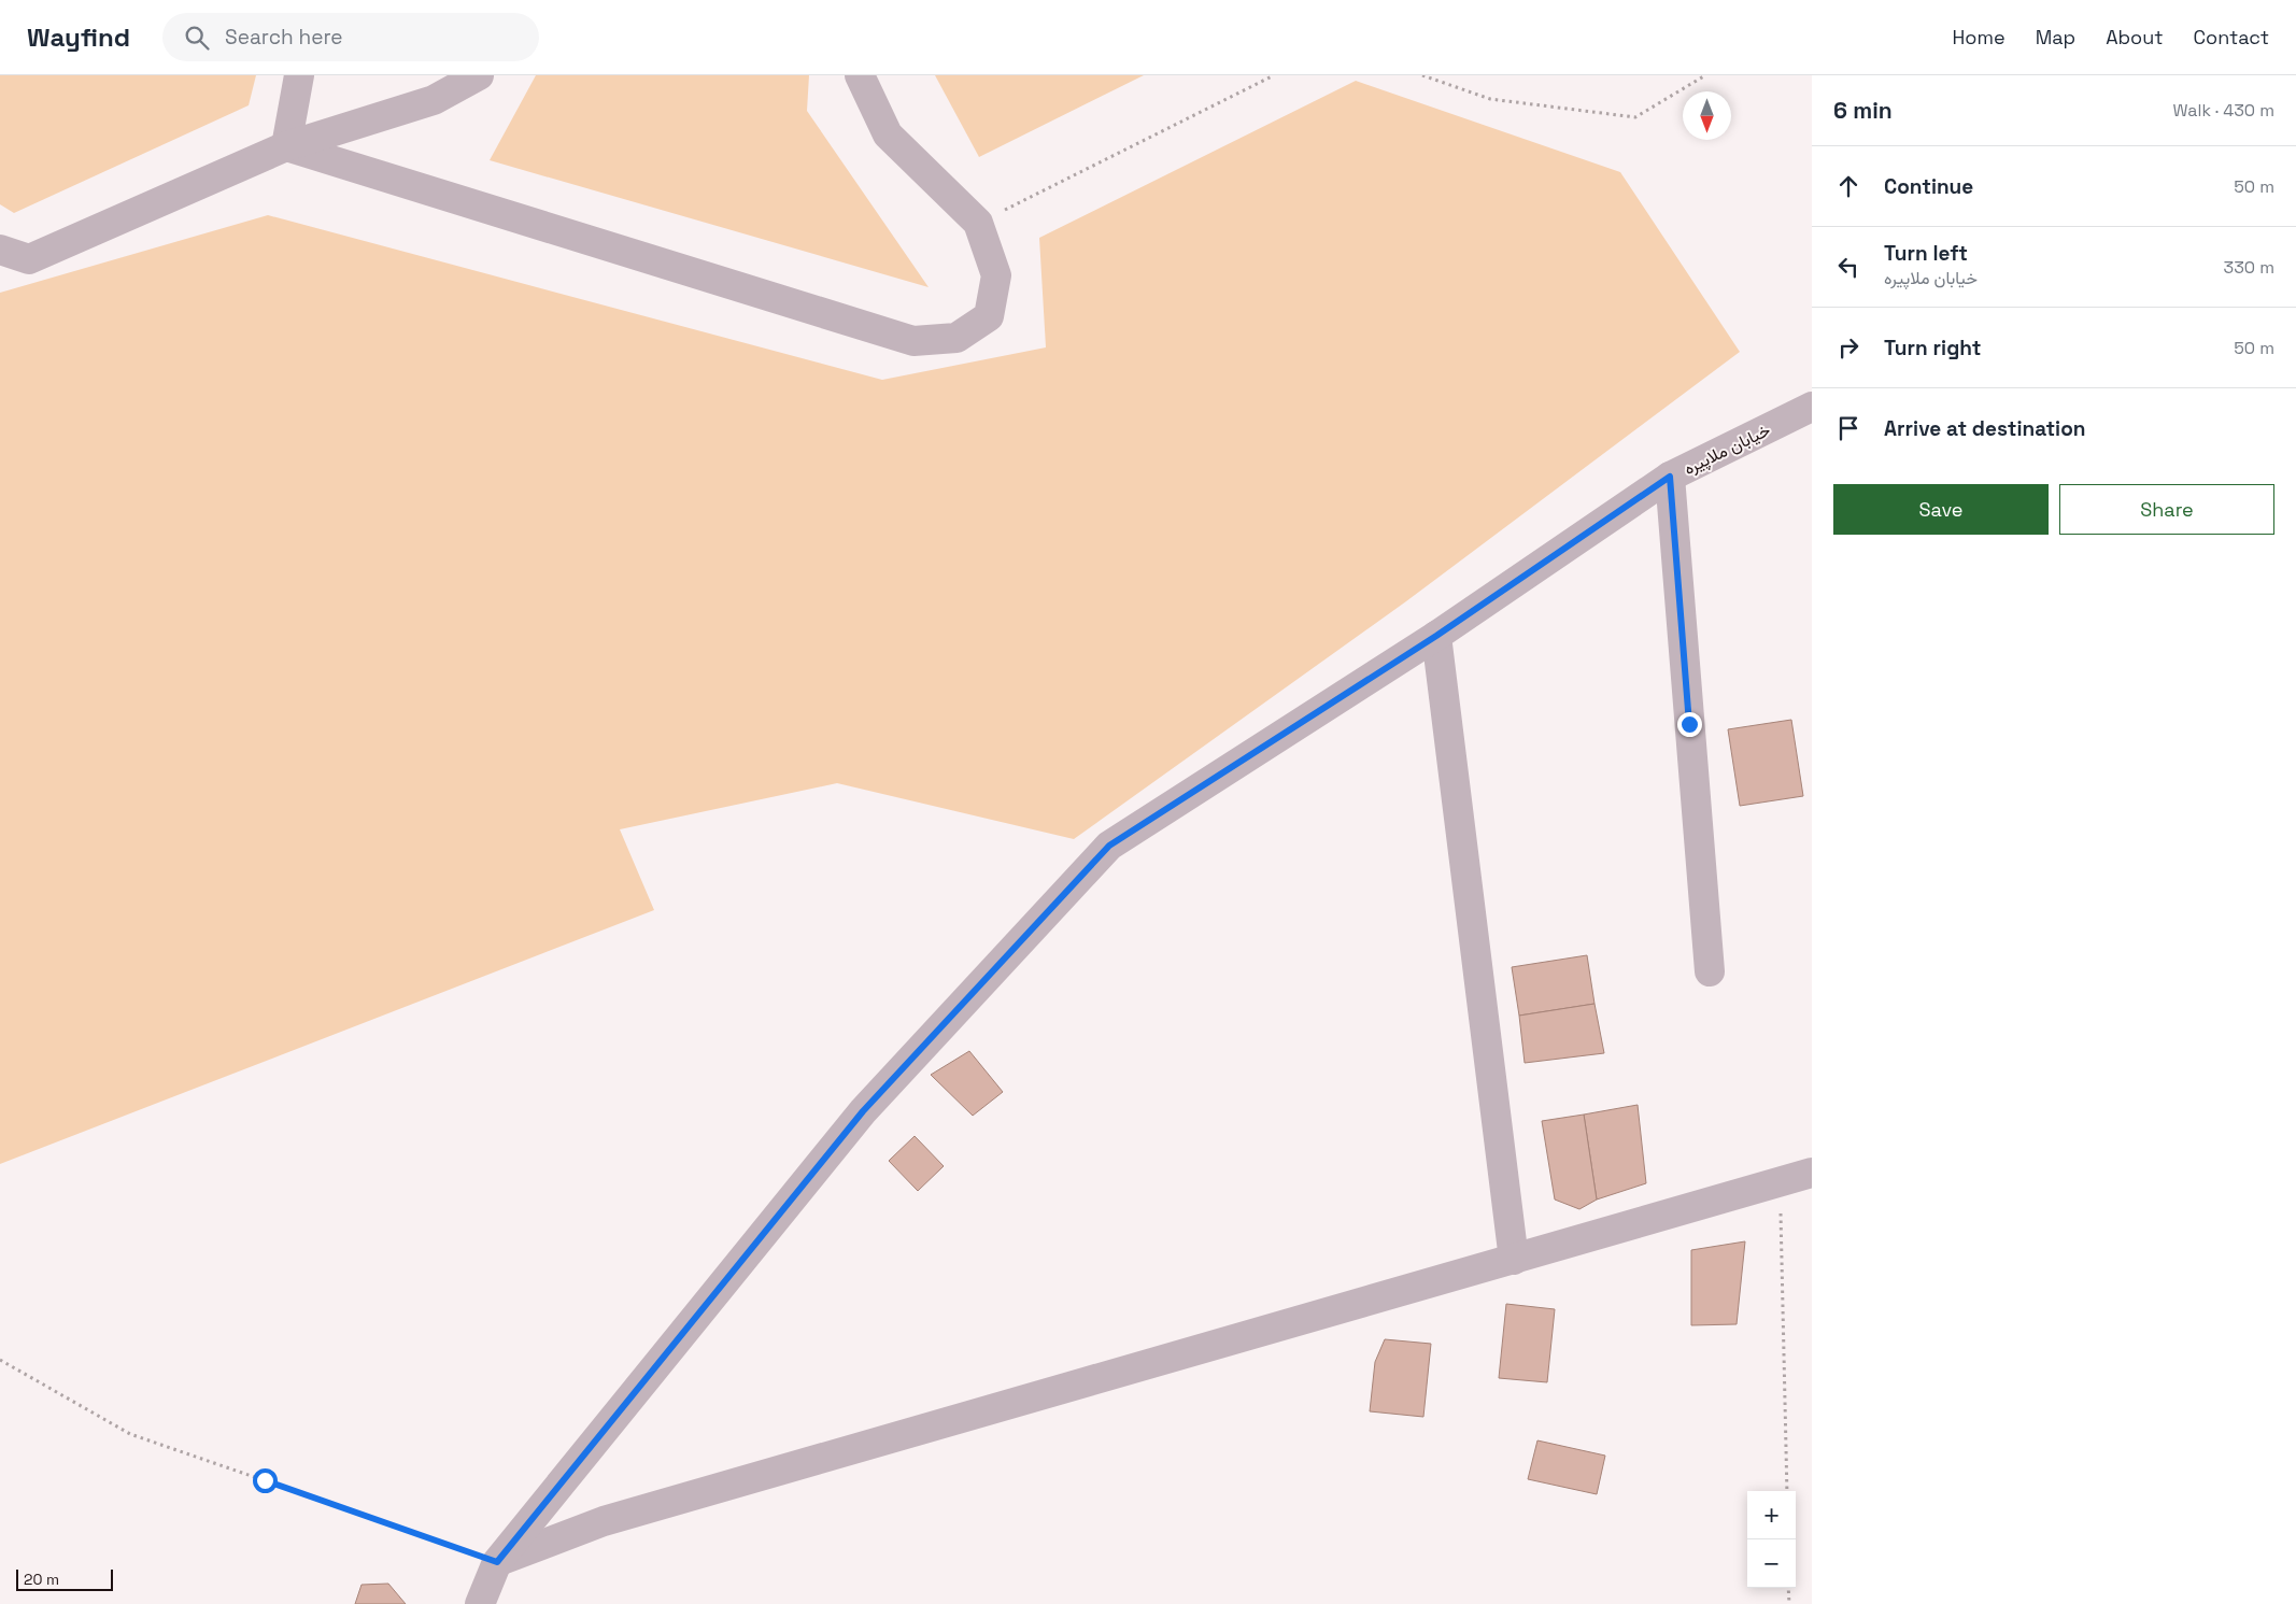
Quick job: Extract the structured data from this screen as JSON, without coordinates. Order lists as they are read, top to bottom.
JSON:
{
  "streets": {
    "street": ["خیابان ملاپیره"]
  },
  "scale_bar": "20 m",
  "north": "bottom",
  "page": {
    "header": "Wayfind",
    "search": "Search here",
    "nav": [
      "Home",
      "Map",
      "About",
      "Contact"
    ],
    "heading": ["6 min", "Walk · 430 m"],
    "list": [
      ["Continue", "50 m"],
      ["Turn left", "خیابان ملاپیره", "330 m"],
      ["Turn right", "50 m"],
      "Arrive at destination"
    ],
    "buttons": ["Save", "Share"],
    "map_buttons": ["+", "−"],
    "scale": "20 m"
  }
}
